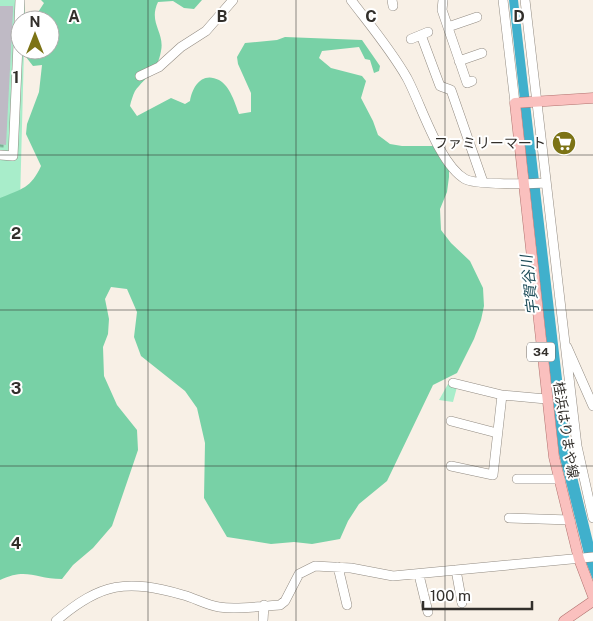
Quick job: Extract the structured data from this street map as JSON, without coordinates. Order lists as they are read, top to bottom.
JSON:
{
  "streets": {
    "main road": ["34", "桂浜はりまや線"]
  },
  "water": ["宇賀谷川"],
  "places": {
    "supermarket": ["ファミリーマート"]
  },
  "scale_bar": "100 m",
  "north": "top",
  "grid": {
    "columns": [
      "A",
      "B",
      "C",
      "D"
    ],
    "rows": [
      "1",
      "2",
      "3",
      "4"
    ]
  }
}
